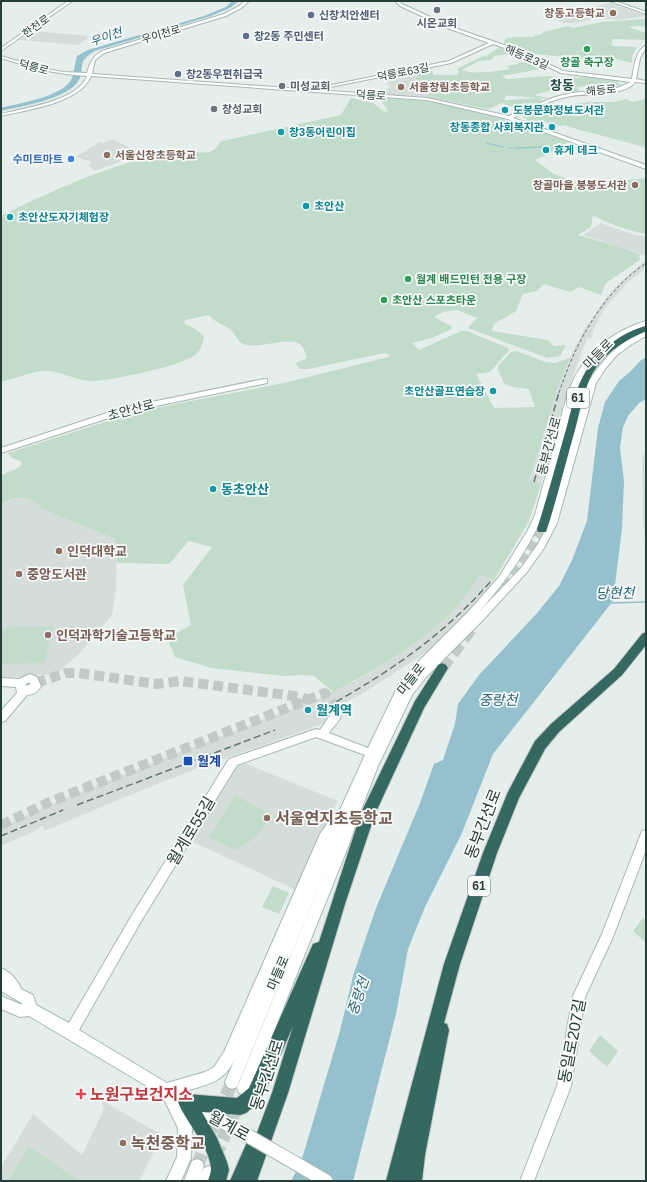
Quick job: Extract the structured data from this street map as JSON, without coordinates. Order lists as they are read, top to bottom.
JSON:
{
  "streets": {
    "highway": ["61", "동부간선로"],
    "main road": [
      "한천로",
      "우이천로",
      "해등로3길",
      "덕릉로",
      "덕릉로63길",
      "해등로",
      "마들로",
      "초안산로",
      "월계로55길",
      "동일로207길",
      "월계로"
    ]
  },
  "crossings": [
    ["우이천로", "덕릉로"],
    ["해등로3길", "덕릉로63길"],
    ["해등로3길", "해등로"],
    ["덕릉로", "덕릉로63길"],
    ["덕릉로", "해등로"],
    ["마들로", "월계로55길"],
    ["월계로55길", "월계로"]
  ],
  "districts": ["창동"],
  "water": ["우이천", "당현천", "중랑천"],
  "places": {
    "other": [
      "시온교회",
      "창동고등학교",
      "신창치안센터",
      "창2동 주민센터",
      "창골 축구장",
      "창2동우편취급국",
      "미성교회",
      "서울창림초등학교",
      "창성교회",
      "도봉문화정보도서관",
      "창동종합 사회복지관",
      "창3동어린이집",
      "휴게 데크",
      "서울신창초등학교",
      "수미트마트",
      "창골마을 붕붕도서관",
      "초안산",
      "초안산도자기체험장",
      "월계 배드민턴 전용 구장",
      "초안산 스포츠타운",
      "초안산골프연습장",
      "동초안산",
      "인덕대학교",
      "중앙도서관",
      "인덕과학기술고등학교",
      "월계역",
      "서울연지초등학교",
      "녹천중학교"
    ],
    "transit": ["월계"],
    "health": ["노원구보건지소"]
  }
}
